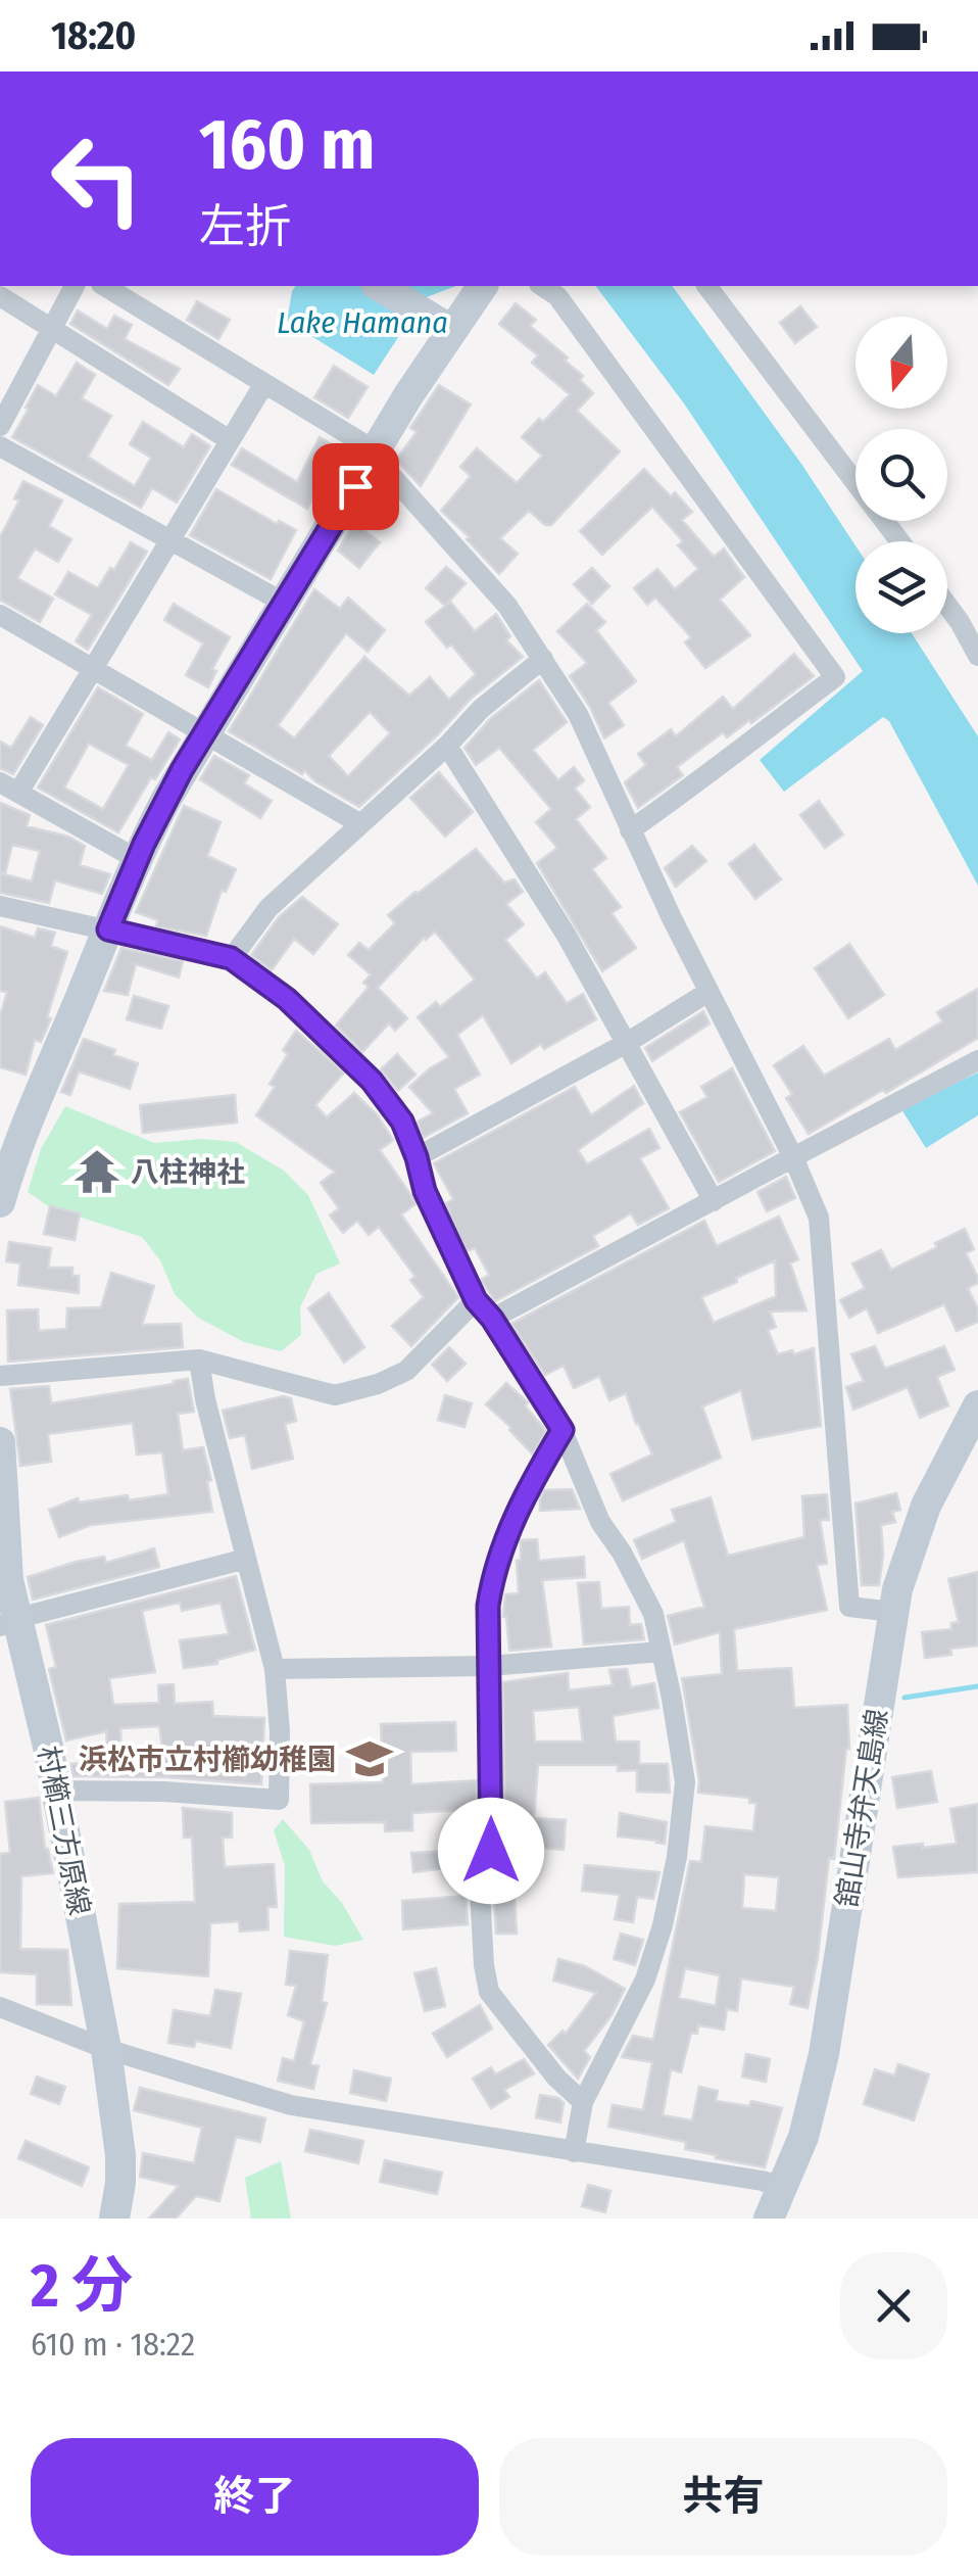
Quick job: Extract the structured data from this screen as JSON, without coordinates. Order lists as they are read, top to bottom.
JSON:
{
  "streets": {
    "main road": ["舘山寺弁天島線", "村櫛三方原線"]
  },
  "water": ["Lake Hamana"],
  "places": {
    "temple": ["八柱神社"],
    "school or university": ["浜松市立村櫛幼稚園"]
  },
  "north": "bottom",
  "page": {
    "status": "18:20",
    "turn": ["160 m", "左折"],
    "heading": ["2 分", "610 m · 18:22"],
    "buttons": ["終了", "共有"]
  }
}
